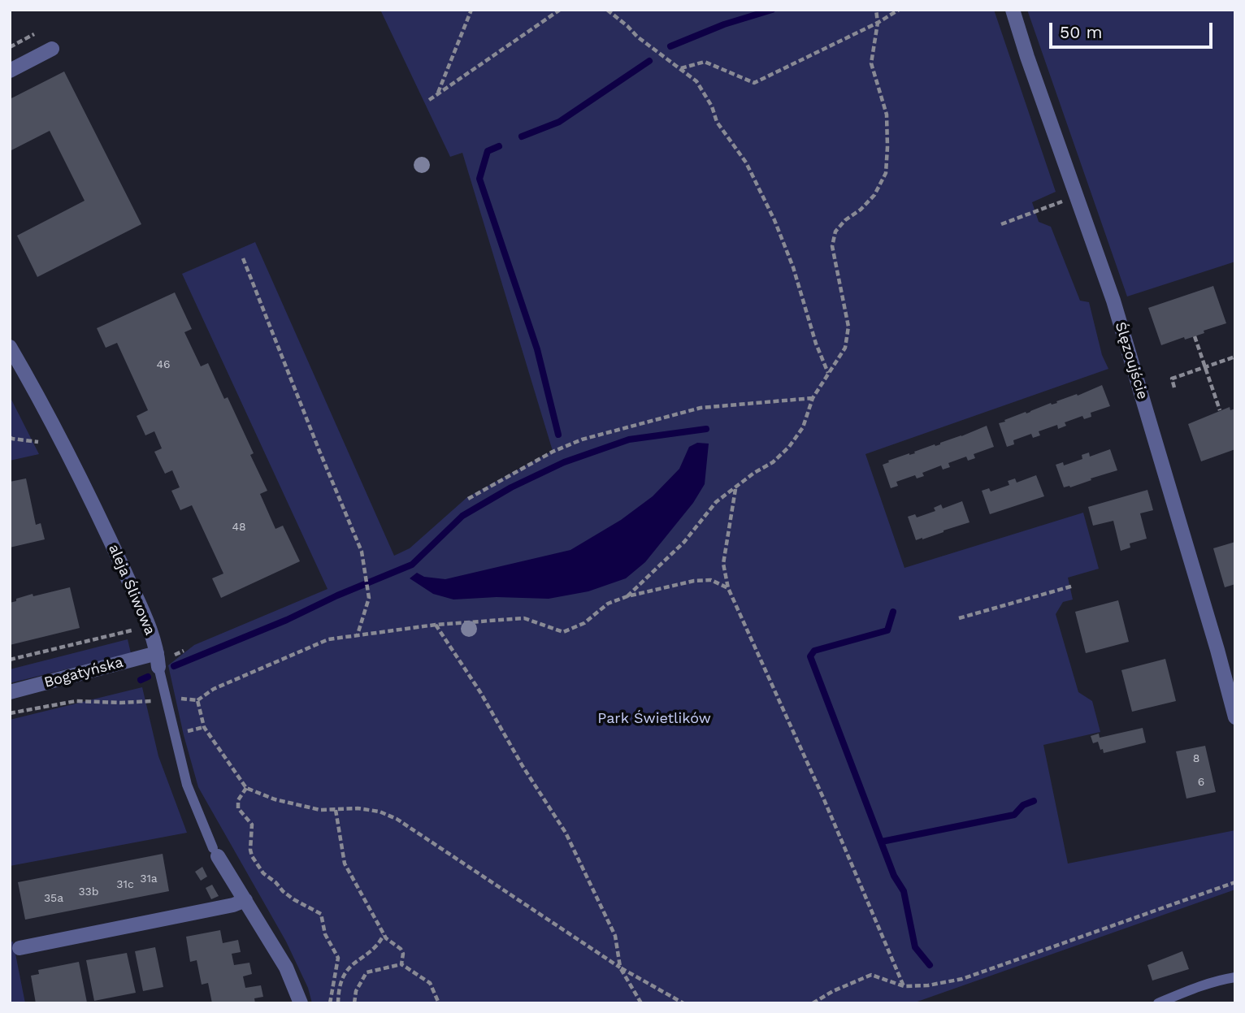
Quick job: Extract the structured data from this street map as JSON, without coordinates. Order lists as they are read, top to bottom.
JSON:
{
  "streets": {
    "street": ["Ślęzoujście", "aleja Śliwowa", "Bogatyńska"]
  },
  "crossings": [
    ["aleja Śliwowa", "Bogatyńska"]
  ],
  "parks": ["Park Świetlików"],
  "house_numbers": [
    "46",
    "48",
    "8",
    "6",
    "31a",
    "31c",
    "33b",
    "35a"
  ],
  "scale_bar": "50 m"
}
